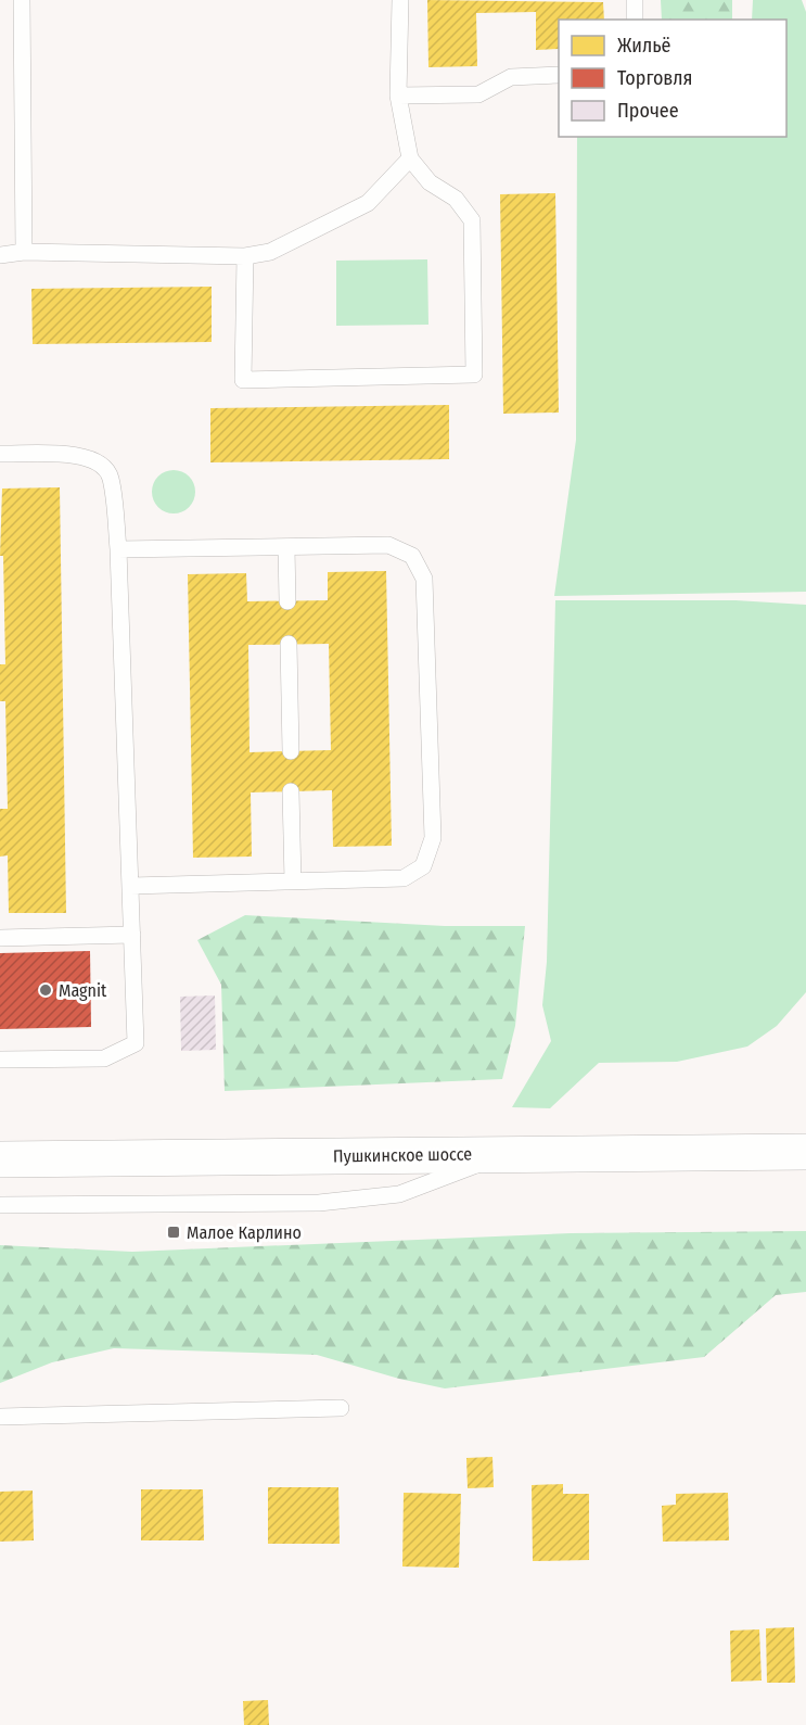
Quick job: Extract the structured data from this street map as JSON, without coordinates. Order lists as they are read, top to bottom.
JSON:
{
  "streets": {
    "main road": ["Пушкинское шоссе"]
  },
  "places": {
    "other": ["Magnit"],
    "transit": ["Малое Карлино"]
  },
  "legend": ["Жильё", "Торговля", "Прочее"]
}
